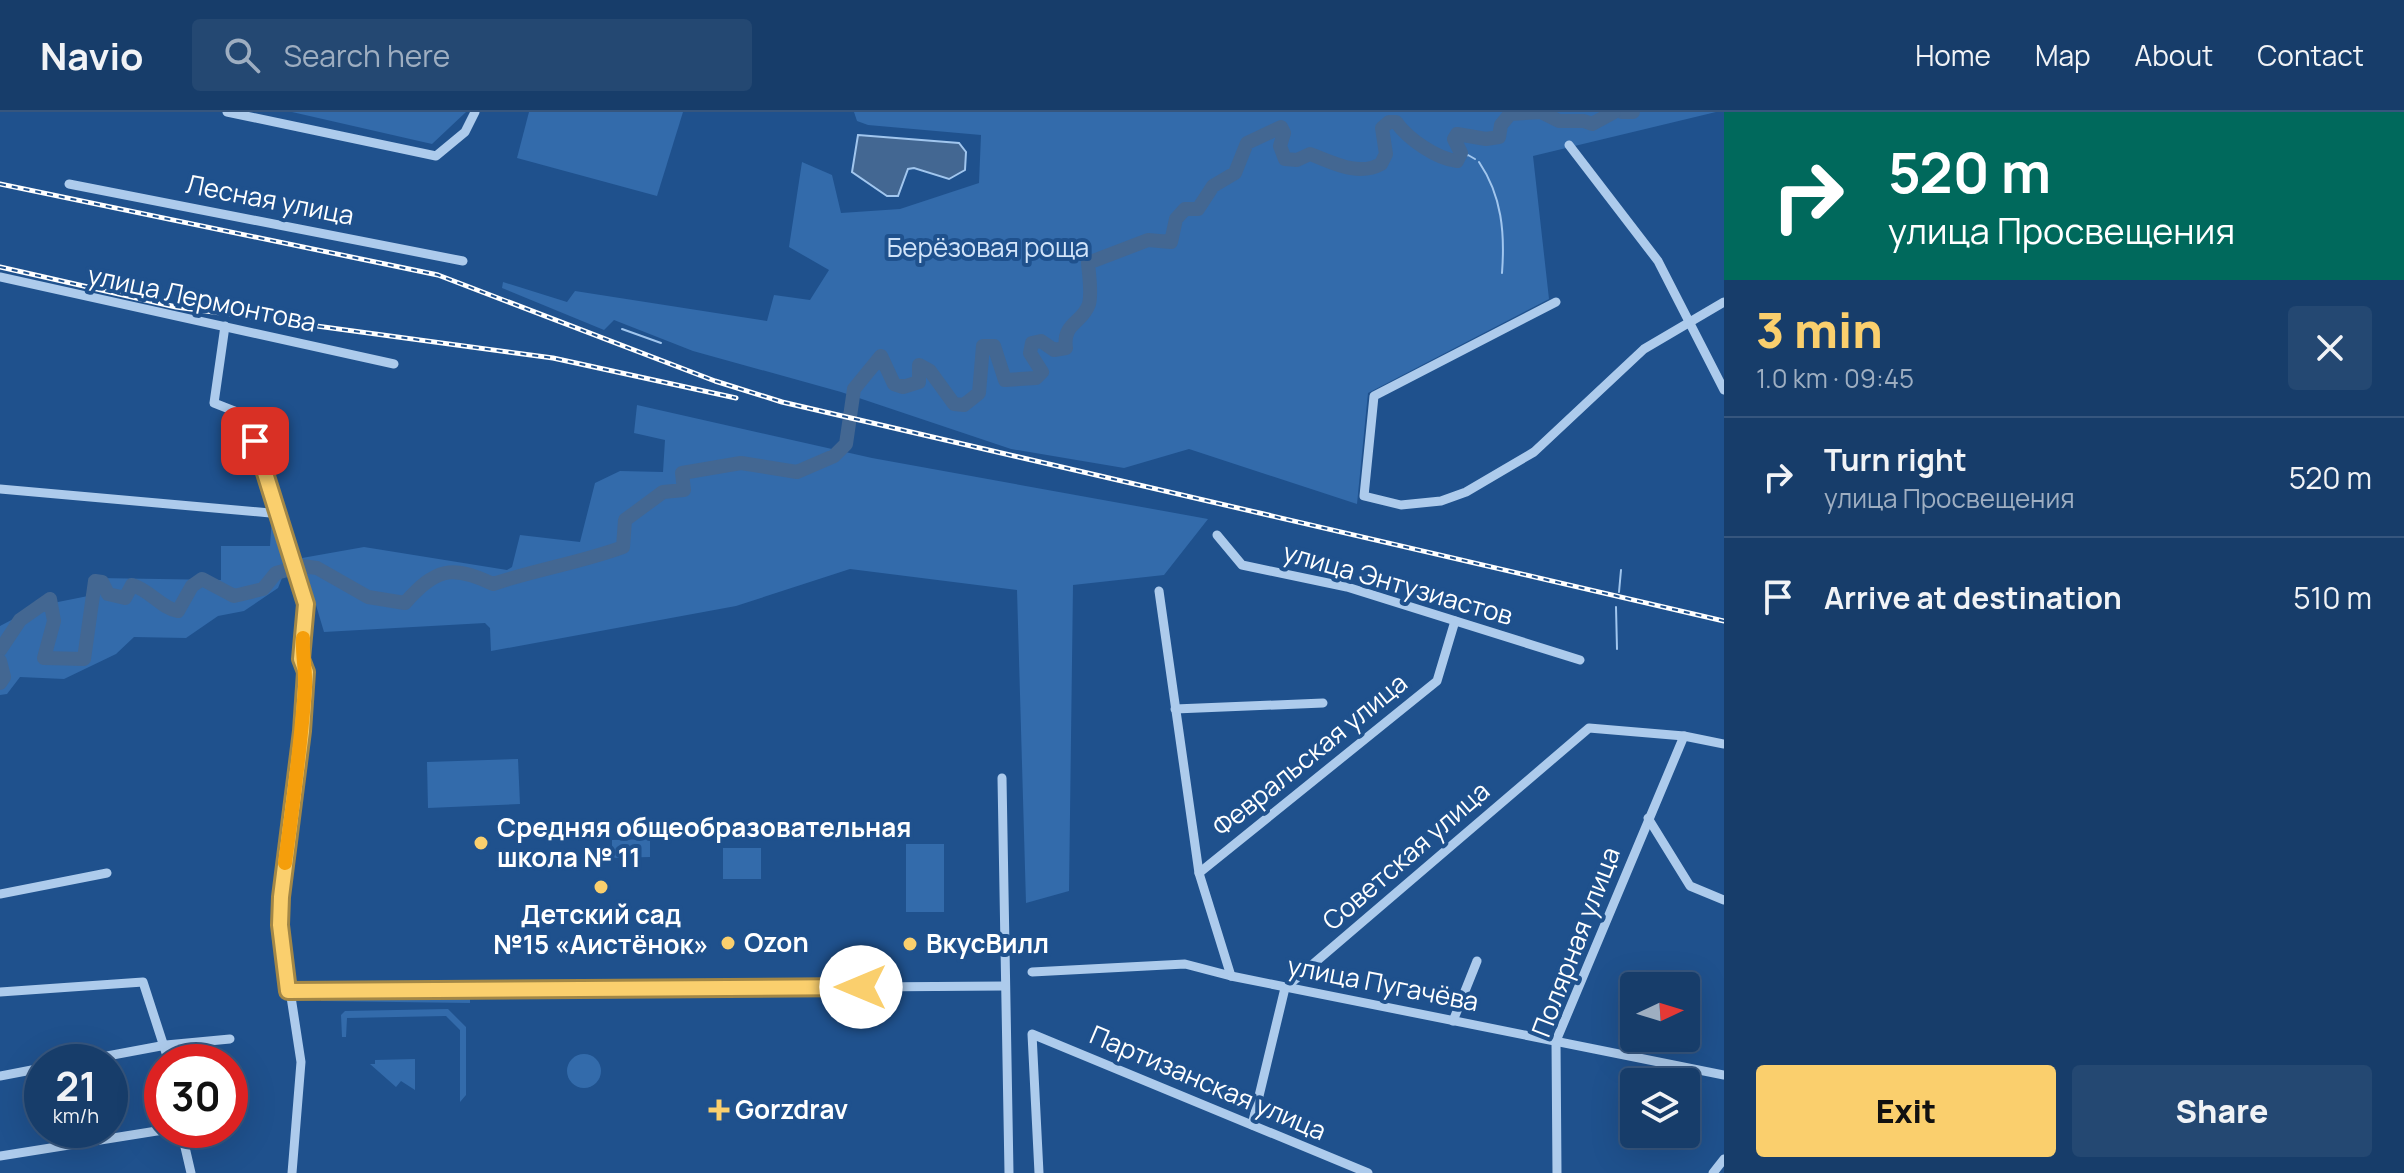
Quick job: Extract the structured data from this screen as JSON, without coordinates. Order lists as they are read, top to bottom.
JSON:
{
  "streets": {
    "street": [
      "Лесная улица",
      "улица Лермонтова",
      "улица Энтузиастов",
      "Февральская улица",
      "Советская улица",
      "Полярная улица",
      "улица Пугачёва",
      "Партизанская улица"
    ]
  },
  "crossings": [
    ["улица Энтузиастов", "Февральская улица"],
    ["Советская улица", "Полярная улица"],
    ["Советская улица", "улица Пугачёва"],
    ["Полярная улица", "улица Пугачёва"]
  ],
  "parks": ["Берёзовая роща"],
  "places": {
    "other": [
      "Средняя общеобразовательная школа № 11",
      "Детский сад №15 «Аистёнок»",
      "Ozon",
      "ВкусВилл"
    ],
    "health": ["Gorzdrav"]
  },
  "north": "right",
  "page": {
    "header": "Navio",
    "search": "Search here",
    "nav": [
      "Home",
      "Map",
      "About",
      "Contact"
    ],
    "turn": ["520 m", "улица Просвещения"],
    "heading": ["3 min", "1.0 km · 09:45"],
    "list": [
      {
        "name": "Turn right",
        "note": "улица Просвещения",
        "value": "520 m"
      },
      {
        "name": "Arrive at destination",
        "value": "510 m"
      }
    ],
    "speed": "21 km/h",
    "limit": "30",
    "buttons": ["Exit", "Share"]
  }
}
